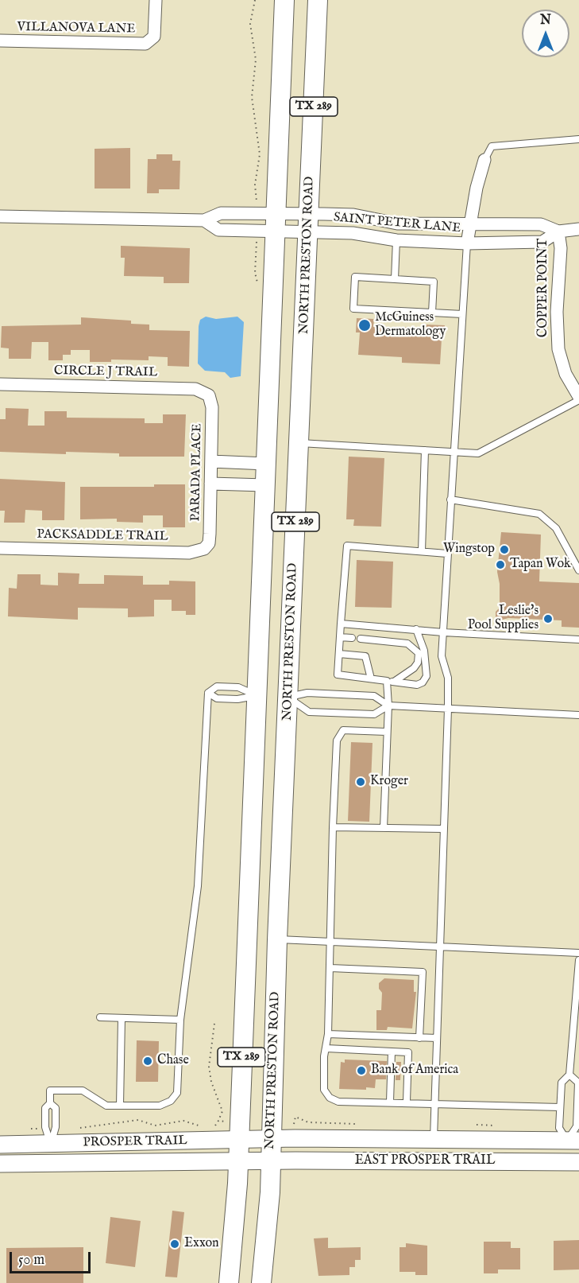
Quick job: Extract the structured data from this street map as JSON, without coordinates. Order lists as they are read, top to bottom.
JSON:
{
  "streets": {
    "main road": [
      "TX 289",
      "NORTH PRESTON ROAD",
      "PROSPER TRAIL",
      "EAST PROSPER TRAIL"
    ],
    "street": [
      "VILLANOVA LANE",
      "SAINT PETER LANE",
      "COPPER POINT",
      "CIRCLE J TRAIL",
      "PARADA PLACE",
      "PACKSADDLE TRAIL"
    ]
  },
  "crossings": [
    ["TX 289", "SAINT PETER LANE"],
    ["TX 289", "PROSPER TRAIL"],
    ["SAINT PETER LANE", "NORTH PRESTON ROAD"],
    ["SAINT PETER LANE", "COPPER POINT"],
    ["NORTH PRESTON ROAD", "PROSPER TRAIL"],
    ["NORTH PRESTON ROAD", "EAST PROSPER TRAIL"],
    ["CIRCLE J TRAIL", "PARADA PLACE"],
    ["PARADA PLACE", "PACKSADDLE TRAIL"],
    ["PROSPER TRAIL", "EAST PROSPER TRAIL"]
  ],
  "places": [
    "McGuiness Dermatology",
    "Wingstop",
    "Tapan Wok",
    "Leslie's Pool Supplies",
    "Kroger",
    "Chase",
    "Bank of America",
    "Exxon"
  ],
  "scale_bar": "50 m",
  "north": "top"
}
